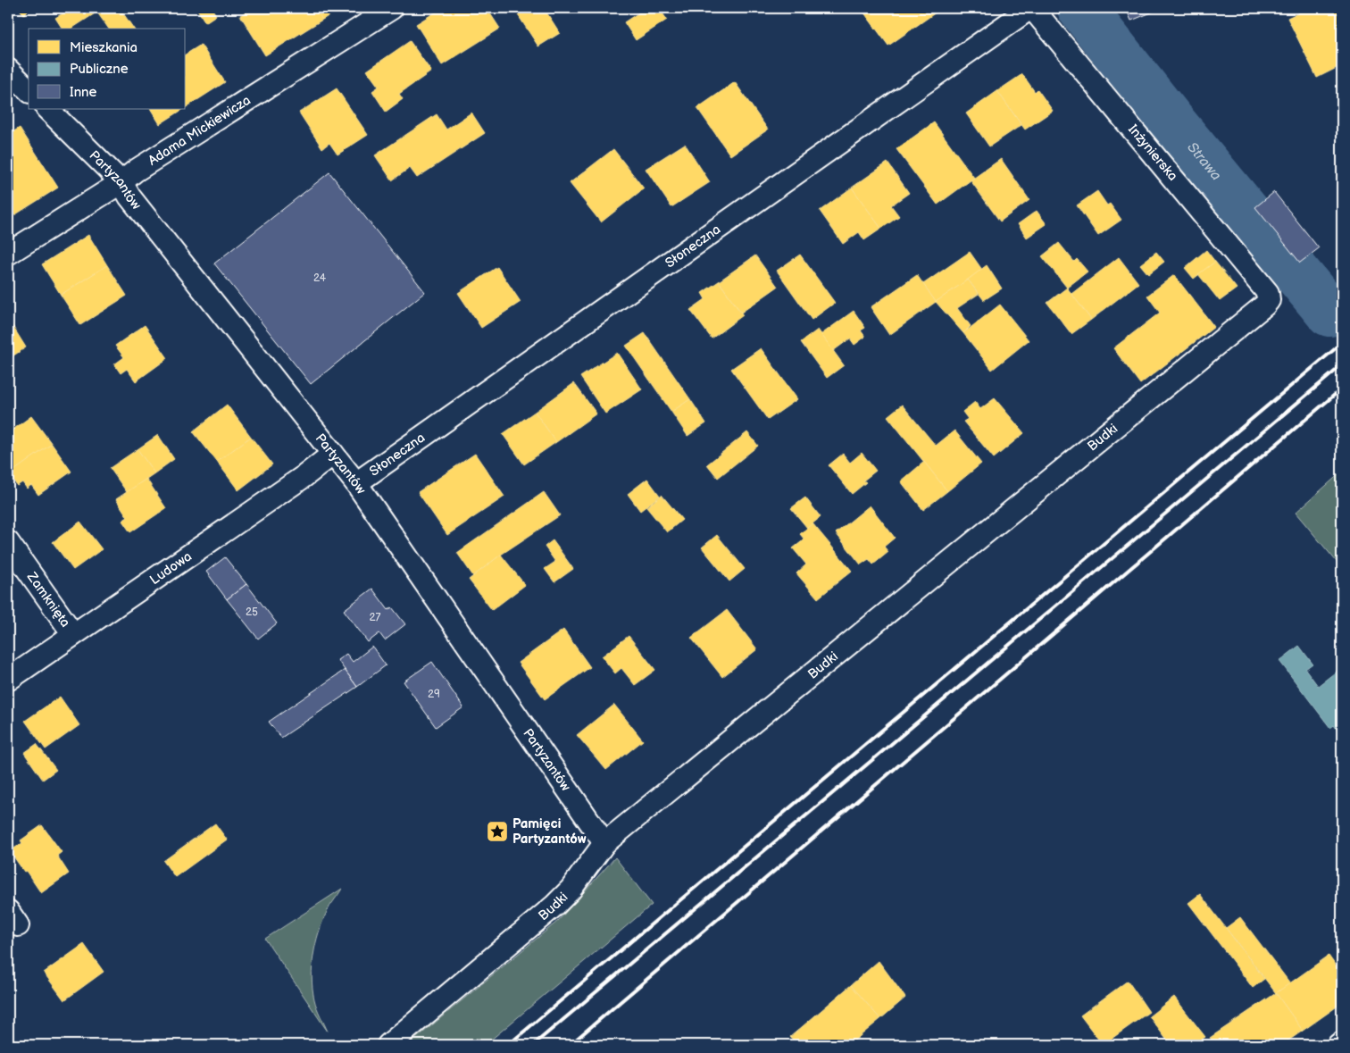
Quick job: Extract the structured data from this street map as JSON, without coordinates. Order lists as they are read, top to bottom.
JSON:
{
  "streets": {
    "street": [
      "Adama Mickiewicza",
      "Inżynierska",
      "Partyzantów",
      "Słoneczna",
      "Budki",
      "Ludowa",
      "Zamknięta"
    ]
  },
  "crossings": [
    ["Adama Mickiewicza", "Partyzantów"],
    ["Inżynierska", "Słoneczna"],
    ["Inżynierska", "Budki"],
    ["Partyzantów", "Słoneczna"],
    ["Partyzantów", "Budki"],
    ["Partyzantów", "Ludowa"],
    ["Ludowa", "Zamknięta"]
  ],
  "water": ["Strawa"],
  "places": {
    "place": ["Pamięci Partyzantów"]
  },
  "house_numbers": [
    "24",
    "25",
    "27",
    "29"
  ],
  "legend": ["Mieszkania", "Publiczne", "Inne"]
}
